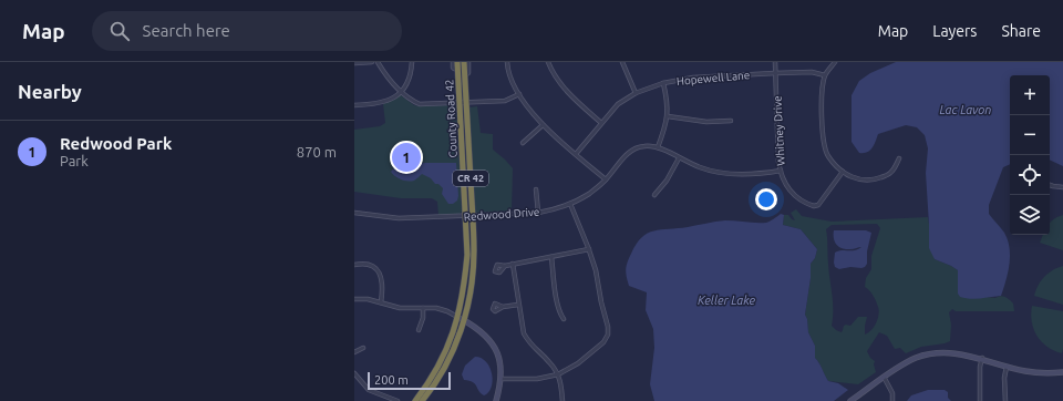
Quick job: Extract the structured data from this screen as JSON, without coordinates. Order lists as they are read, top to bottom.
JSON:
{
  "streets": {
    "highway": ["County Road 42", "CR 42"],
    "street": ["Hopewell Lane", "Whitney Drive", "Redwood Drive"]
  },
  "crossings": [
    ["Hopewell Lane", "Whitney Drive"],
    ["County Road 42", "CR 42"],
    ["County Road 42", "Redwood Drive"],
    ["Whitney Drive", "Redwood Drive"]
  ],
  "water": ["Lac Lavon", "Keller Lake"],
  "scale_bar": "200 m",
  "page": {
    "header": "Map",
    "search": "Search here",
    "nav": ["Map", "Layers", "Share"],
    "heading": "Nearby",
    "map_buttons": ["+", "−"],
    "list": [
      {
        "mark": "1",
        "name": "Redwood Park",
        "note": "Park",
        "value": "870 m"
      }
    ],
    "pins": "1",
    "scale": "200 m"
  }
}
